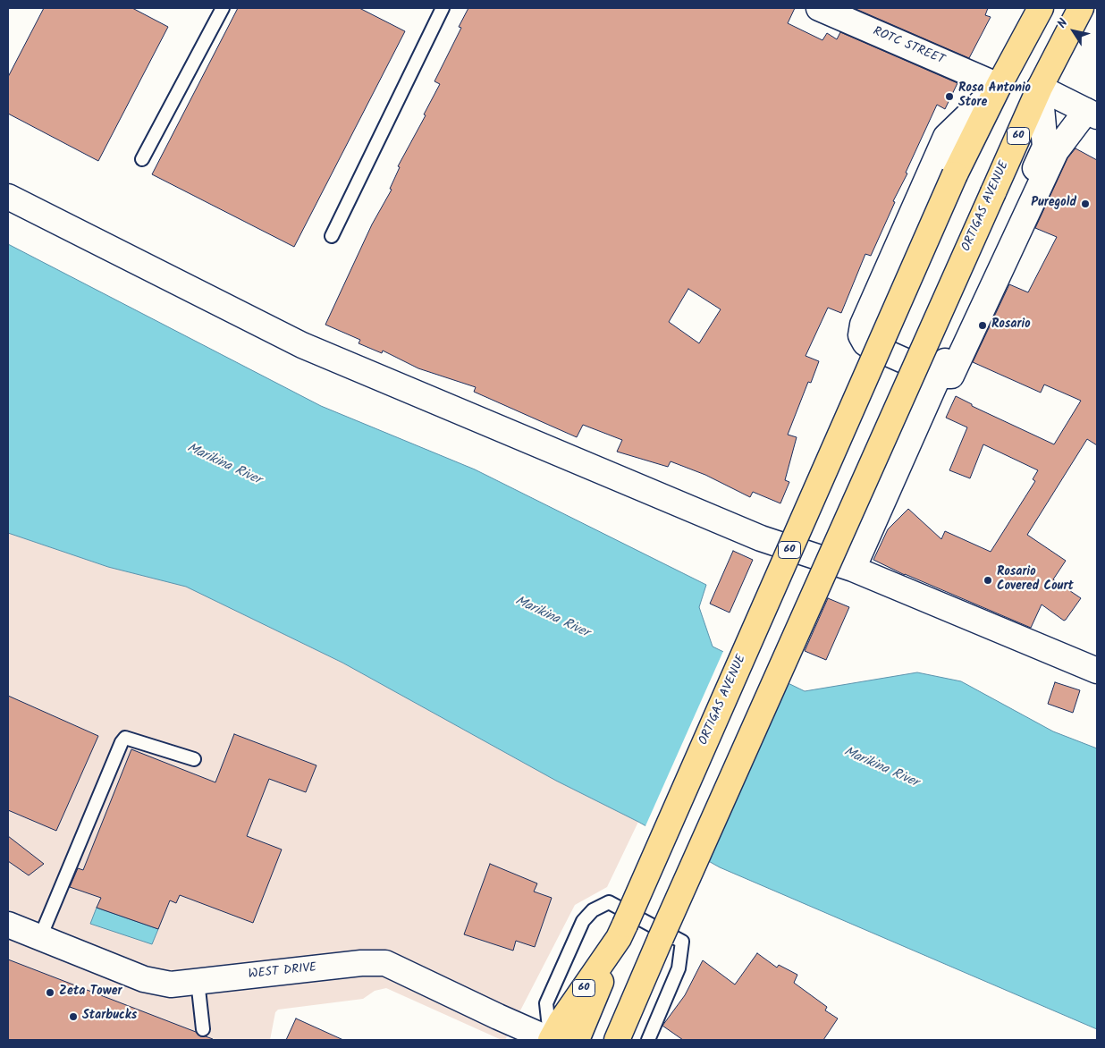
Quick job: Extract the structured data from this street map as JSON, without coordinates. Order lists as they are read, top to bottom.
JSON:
{
  "streets": {
    "main road": ["60", "ORTIGAS AVENUE"],
    "street": ["ROTC STREET", "WEST DRIVE"]
  },
  "crossings": [
    ["ROTC STREET", "60"],
    ["ROTC STREET", "ORTIGAS AVENUE"],
    ["60", "ORTIGAS AVENUE"],
    ["ORTIGAS AVENUE", "WEST DRIVE"]
  ],
  "water": ["Marikina River"],
  "places": [
    "Rosa Antonio Store",
    "Puregold",
    "Rosario",
    "Rosario Covered Court",
    "Zeta Tower",
    "Starbucks"
  ],
  "north": "top left"
}
